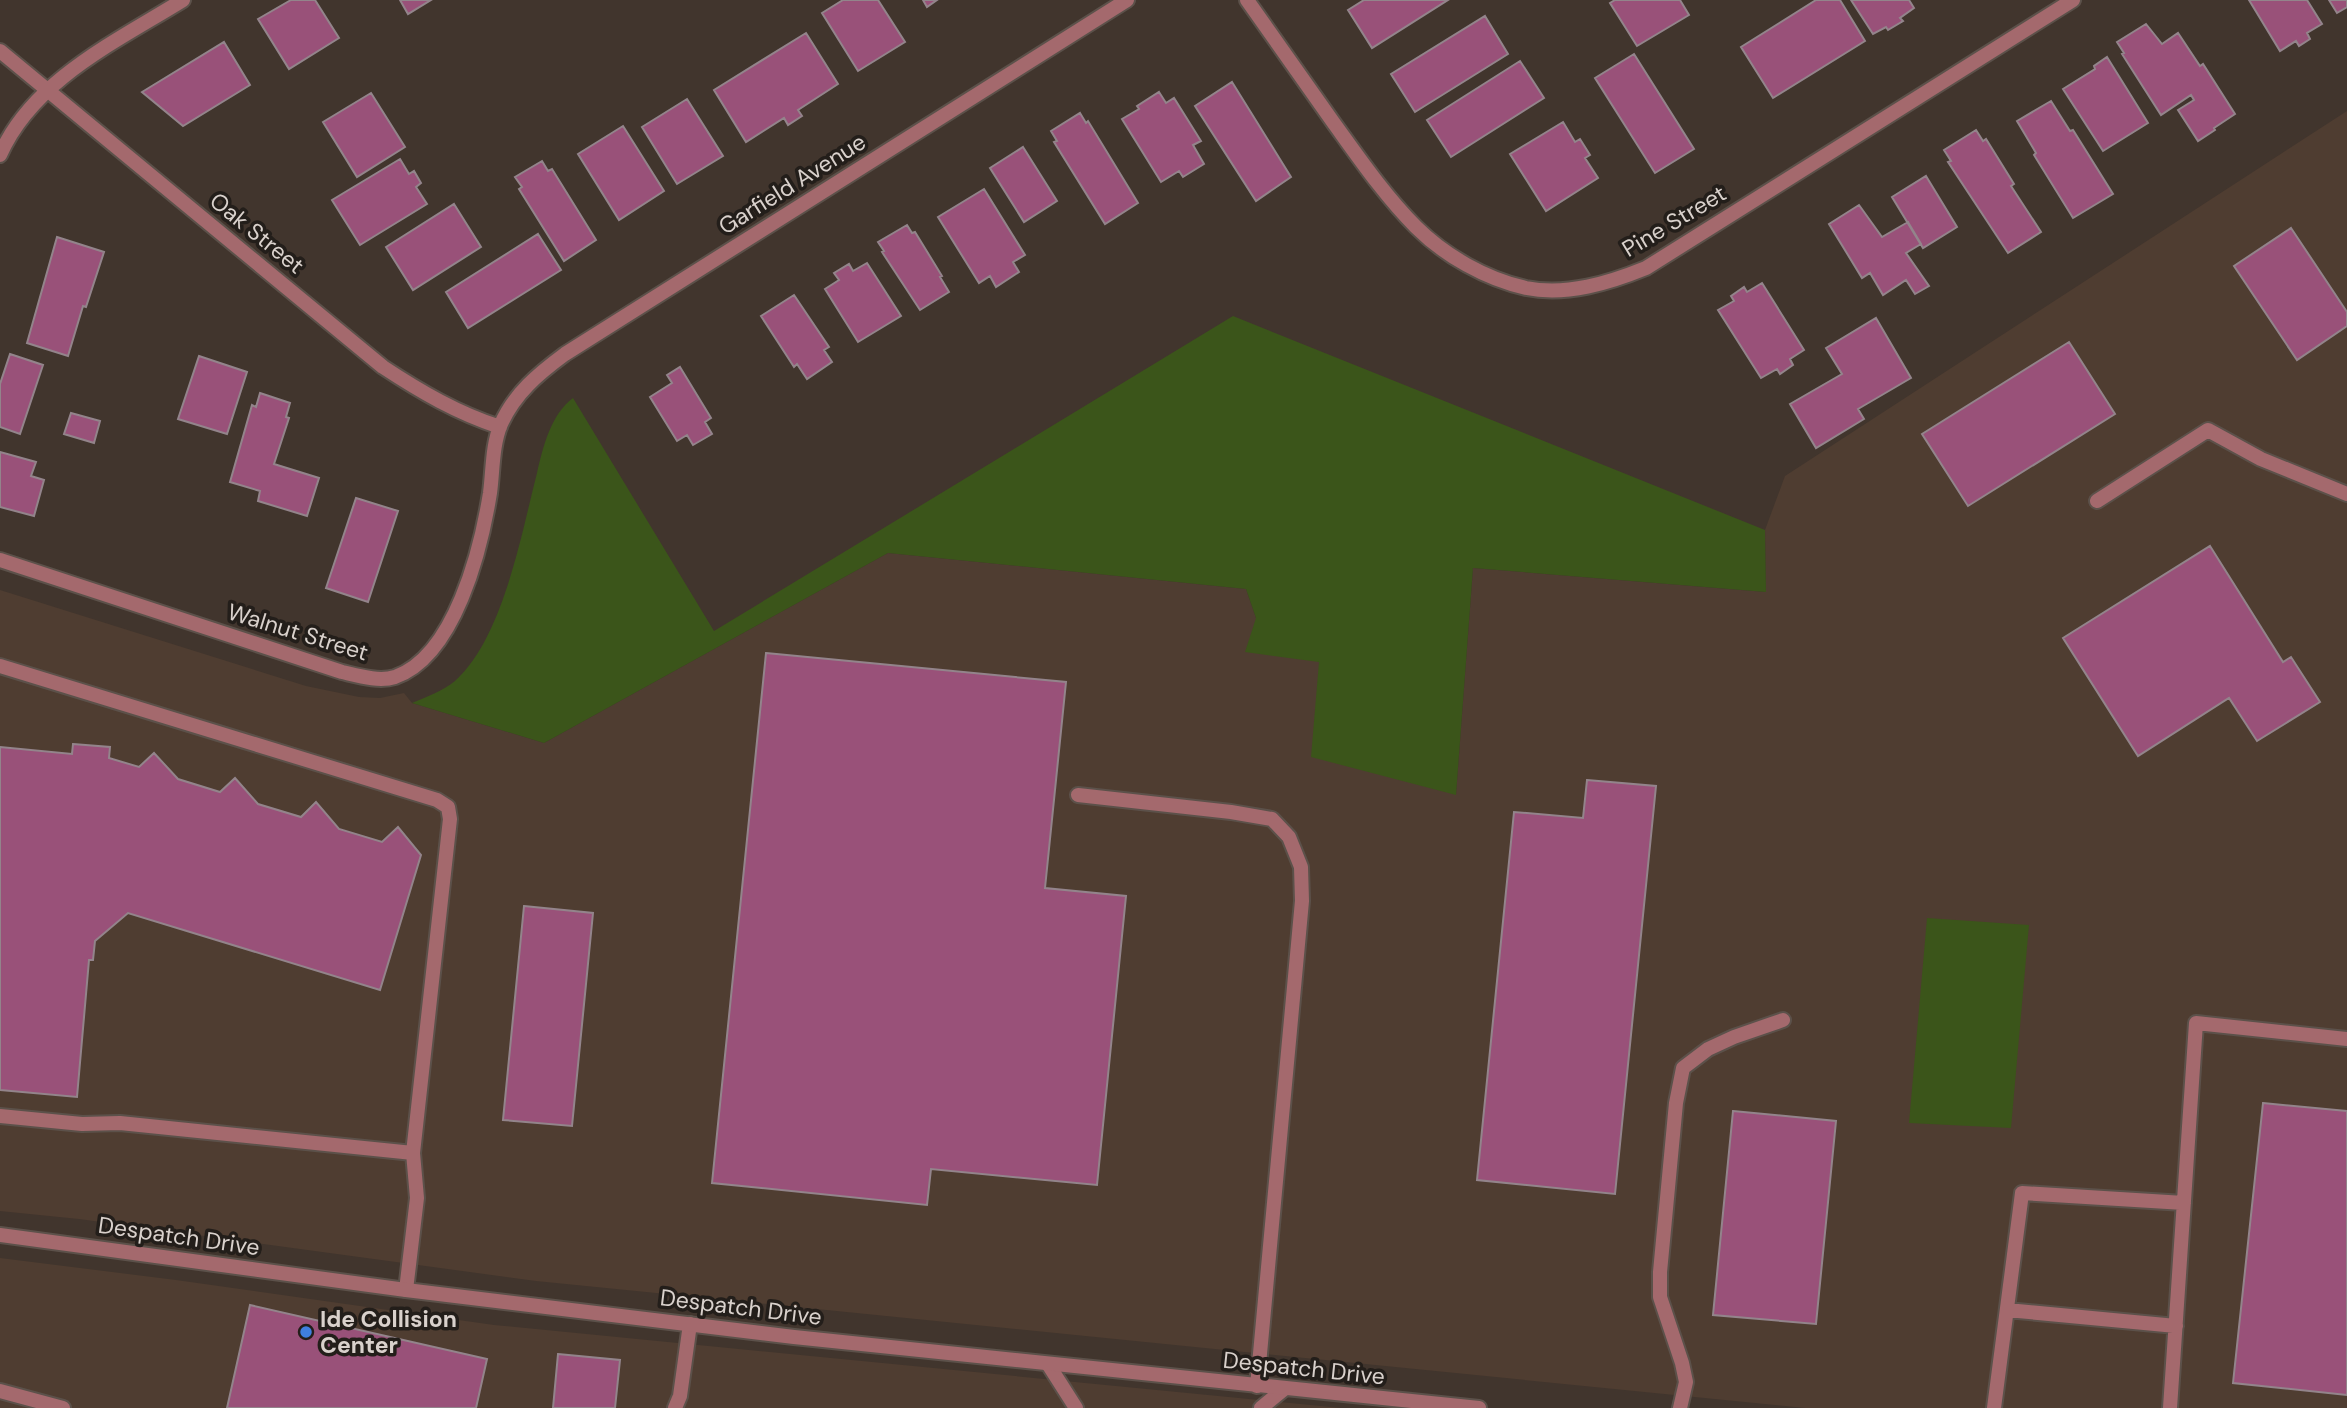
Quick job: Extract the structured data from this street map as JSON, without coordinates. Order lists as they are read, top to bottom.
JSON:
{
  "streets": {
    "street": [
      "Garfield Avenue",
      "Pine Street",
      "Oak Street",
      "Walnut Street",
      "Despatch Drive"
    ]
  },
  "crossings": [
    ["Garfield Avenue", "Oak Street"],
    ["Garfield Avenue", "Walnut Street"],
    ["Oak Street", "Walnut Street"]
  ],
  "places": ["Ide Collision Center"]
}
